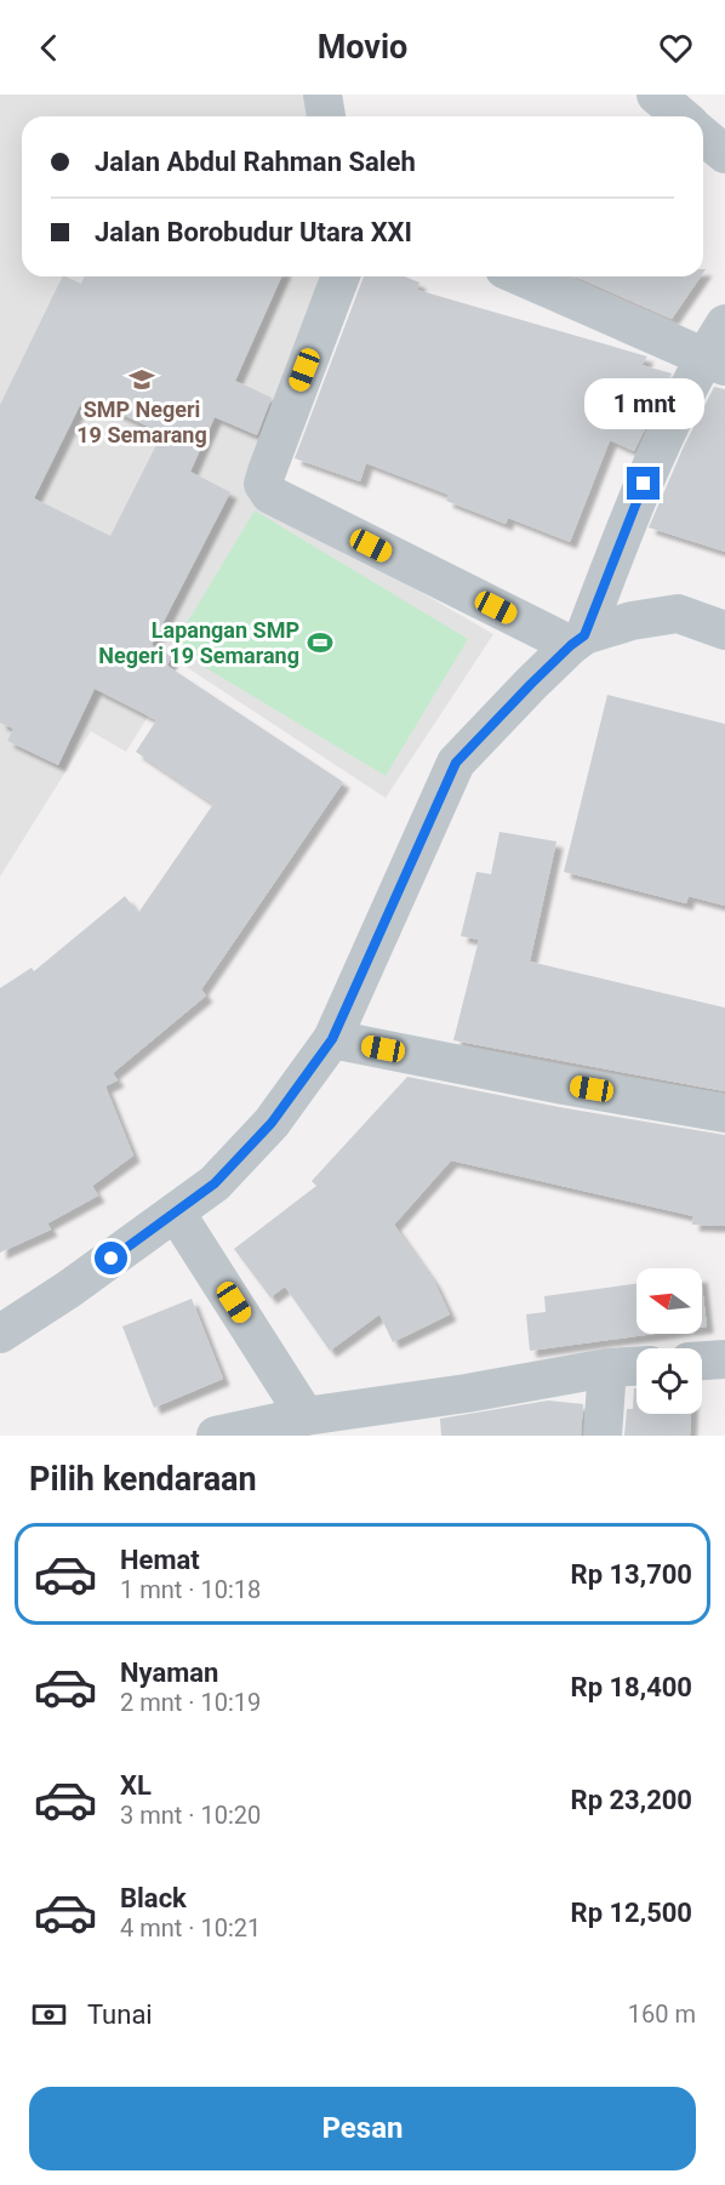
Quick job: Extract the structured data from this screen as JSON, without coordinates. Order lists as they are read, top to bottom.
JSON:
{
  "places": {
    "school or university": ["SMP Negeri 19 Semarang"],
    "sports": ["Lapangan SMP Negeri 19 Semarang"]
  },
  "north": "left",
  "page": {
    "header": "Movio",
    "banner": ["Jalan Abdul Rahman Saleh", "Jalan Borobudur Utara XXI"],
    "bubble": "1 mnt",
    "heading": "Pilih kendaraan",
    "list": [
      {
        "name": "Hemat",
        "note": "1 mnt · 10:18",
        "value": "Rp 13,700"
      },
      {
        "name": "Nyaman",
        "note": "2 mnt · 10:19",
        "value": "Rp 18,400"
      },
      {
        "name": "XL",
        "note": "3 mnt · 10:20",
        "value": "Rp 23,200"
      },
      {
        "name": "Black",
        "note": "4 mnt · 10:21",
        "value": "Rp 12,500"
      }
    ],
    "pay": ["Tunai", "160 m"],
    "buttons": "Pesan"
  }
}
